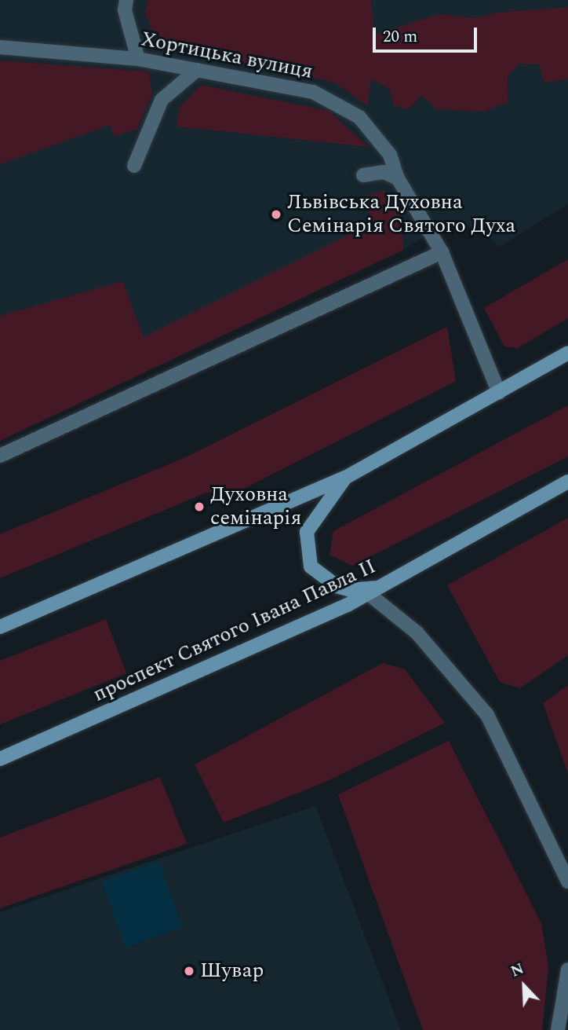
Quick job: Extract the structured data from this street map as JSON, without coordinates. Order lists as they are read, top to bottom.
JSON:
{
  "streets": {
    "main road": ["проспект Святого Івана Павла II"],
    "street": ["Хортицька вулиця"]
  },
  "places": ["Львівська Духовна Семінарія Святого Духа", "Духовна семінарія", "Шувар"],
  "scale_bar": "20 m",
  "north": "top left"
}
